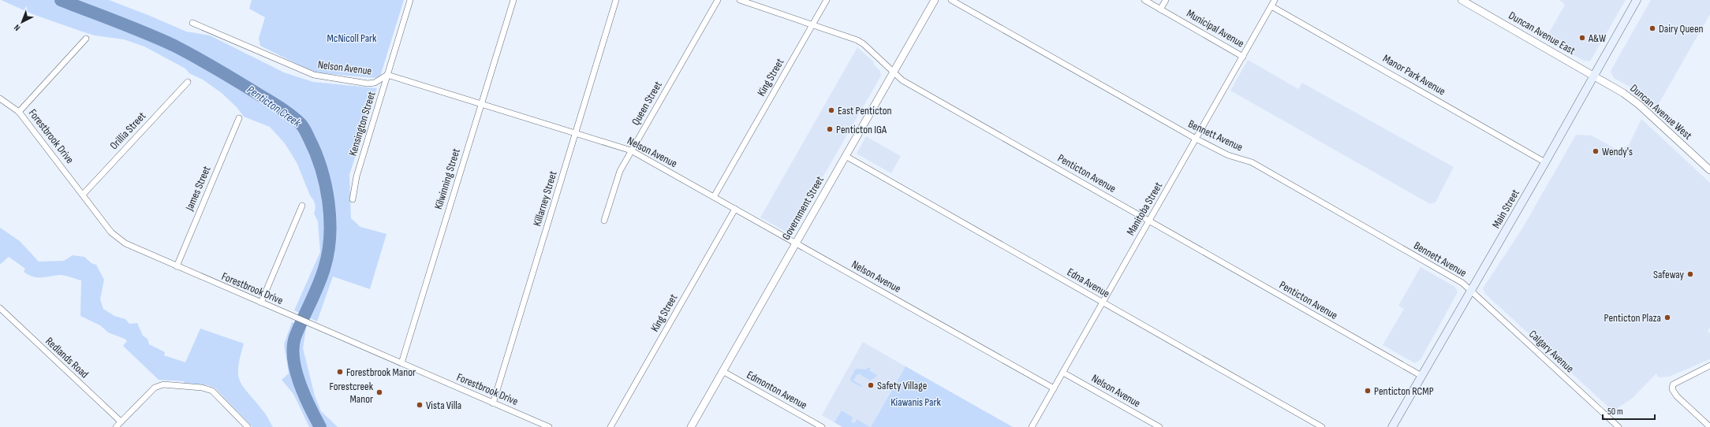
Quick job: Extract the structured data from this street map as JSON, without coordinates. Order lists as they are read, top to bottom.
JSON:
{
  "streets": {
    "main road": ["Main Street"],
    "street": [
      "Municipal Avenue",
      "Duncan Avenue East",
      "Nelson Avenue",
      "Manor Park Avenue",
      "King Street",
      "Queen Street",
      "Duncan Avenue West",
      "Kensington Street",
      "Orillia Street",
      "Bennett Avenue",
      "Forestbrook Drive",
      "Penticton Avenue",
      "Kilwinning Street",
      "James Street",
      "Killarney Street",
      "Government Street",
      "Manitoba Street",
      "Edna Avenue",
      "Calgary Avenue",
      "Redlands Road",
      "Edmonton Avenue"
    ]
  },
  "crossings": [
    ["Municipal Avenue", "Manitoba Street"],
    ["Duncan Avenue East", "Duncan Avenue West"],
    ["Duncan Avenue East", "Main Street"],
    ["Nelson Avenue", "King Street"],
    ["Nelson Avenue", "Queen Street"],
    ["Nelson Avenue", "Kensington Street"],
    ["Nelson Avenue", "Kilwinning Street"],
    ["Nelson Avenue", "Killarney Street"],
    ["Nelson Avenue", "Government Street"],
    ["Nelson Avenue", "Manitoba Street"],
    ["Manor Park Avenue", "Manitoba Street"],
    ["Manor Park Avenue", "Main Street"],
    ["King Street", "Penticton Avenue"],
    ["Duncan Avenue West", "Main Street"],
    ["Orillia Street", "Forestbrook Drive"],
    ["Bennett Avenue", "Manitoba Street"],
    ["Bennett Avenue", "Main Street"],
    ["Bennett Avenue", "Calgary Avenue"],
    ["Forestbrook Drive", "Kilwinning Street"],
    ["Forestbrook Drive", "James Street"],
    ["Forestbrook Drive", "Killarney Street"],
    ["Penticton Avenue", "Government Street"],
    ["Penticton Avenue", "Manitoba Street"],
    ["Penticton Avenue", "Main Street"],
    ["Government Street", "Edna Avenue"],
    ["Government Street", "Edmonton Avenue"],
    ["Manitoba Street", "Edna Avenue"],
    ["Main Street", "Calgary Avenue"]
  ],
  "water": ["Penticton Creek"],
  "parks": ["McNicoll Park", "Kiawanis Park"],
  "places": [
    "Dairy Queen",
    "A&W",
    "East Penticton",
    "Penticton IGA",
    "Wendy's",
    "Safeway",
    "Penticton Plaza",
    "Forestbrook Manor",
    "Safety Village",
    "Penticton RCMP",
    "Forestcreek Manor",
    "Vista Villa"
  ],
  "scale_bar": "50 m",
  "north": "bottom left"
}
